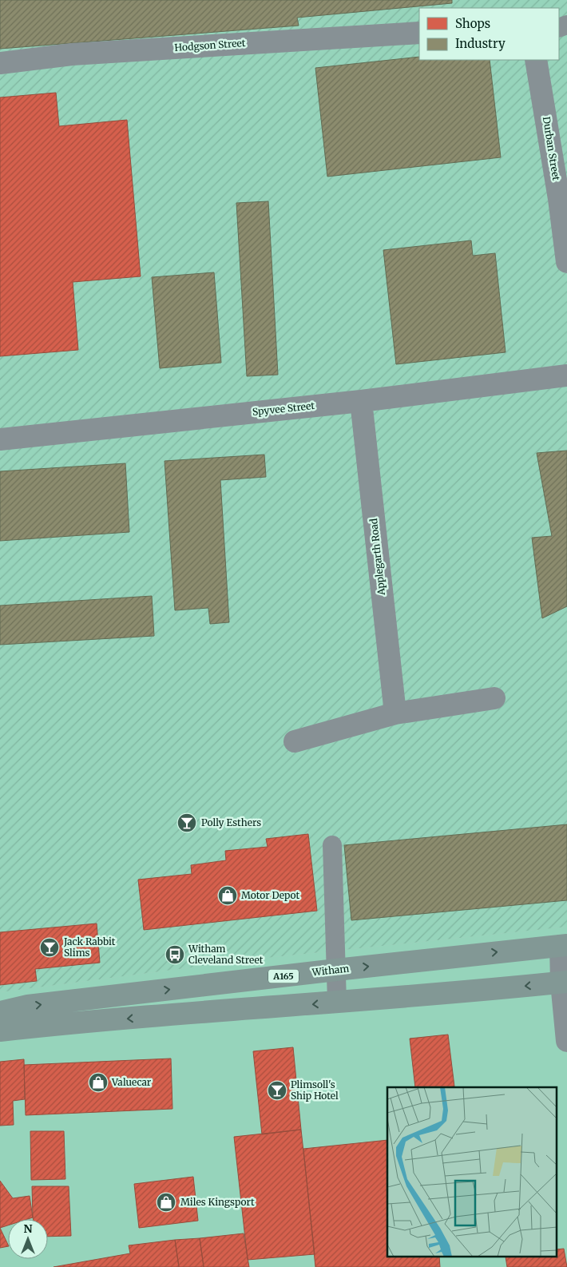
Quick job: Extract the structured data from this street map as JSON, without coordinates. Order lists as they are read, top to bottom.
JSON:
{
  "streets": {
    "highway": ["Witham", "A165"],
    "street": [
      "Hodgson Street",
      "Durban Street",
      "Spyvee Street",
      "Applegarth Road"
    ]
  },
  "crossings": [
    ["Spyvee Street", "Applegarth Road"]
  ],
  "places": {
    "bar": ["Polly Esthers", "Jack Rabbit Slims", "Plimsoll's Ship Hotel"],
    "shop": ["Motor Depot", "Valuecar", "Miles Kingsport"],
    "bus stop": ["Witham Cleveland Street"]
  },
  "legend": ["Shops", "Industry"],
  "north": "top"
}
